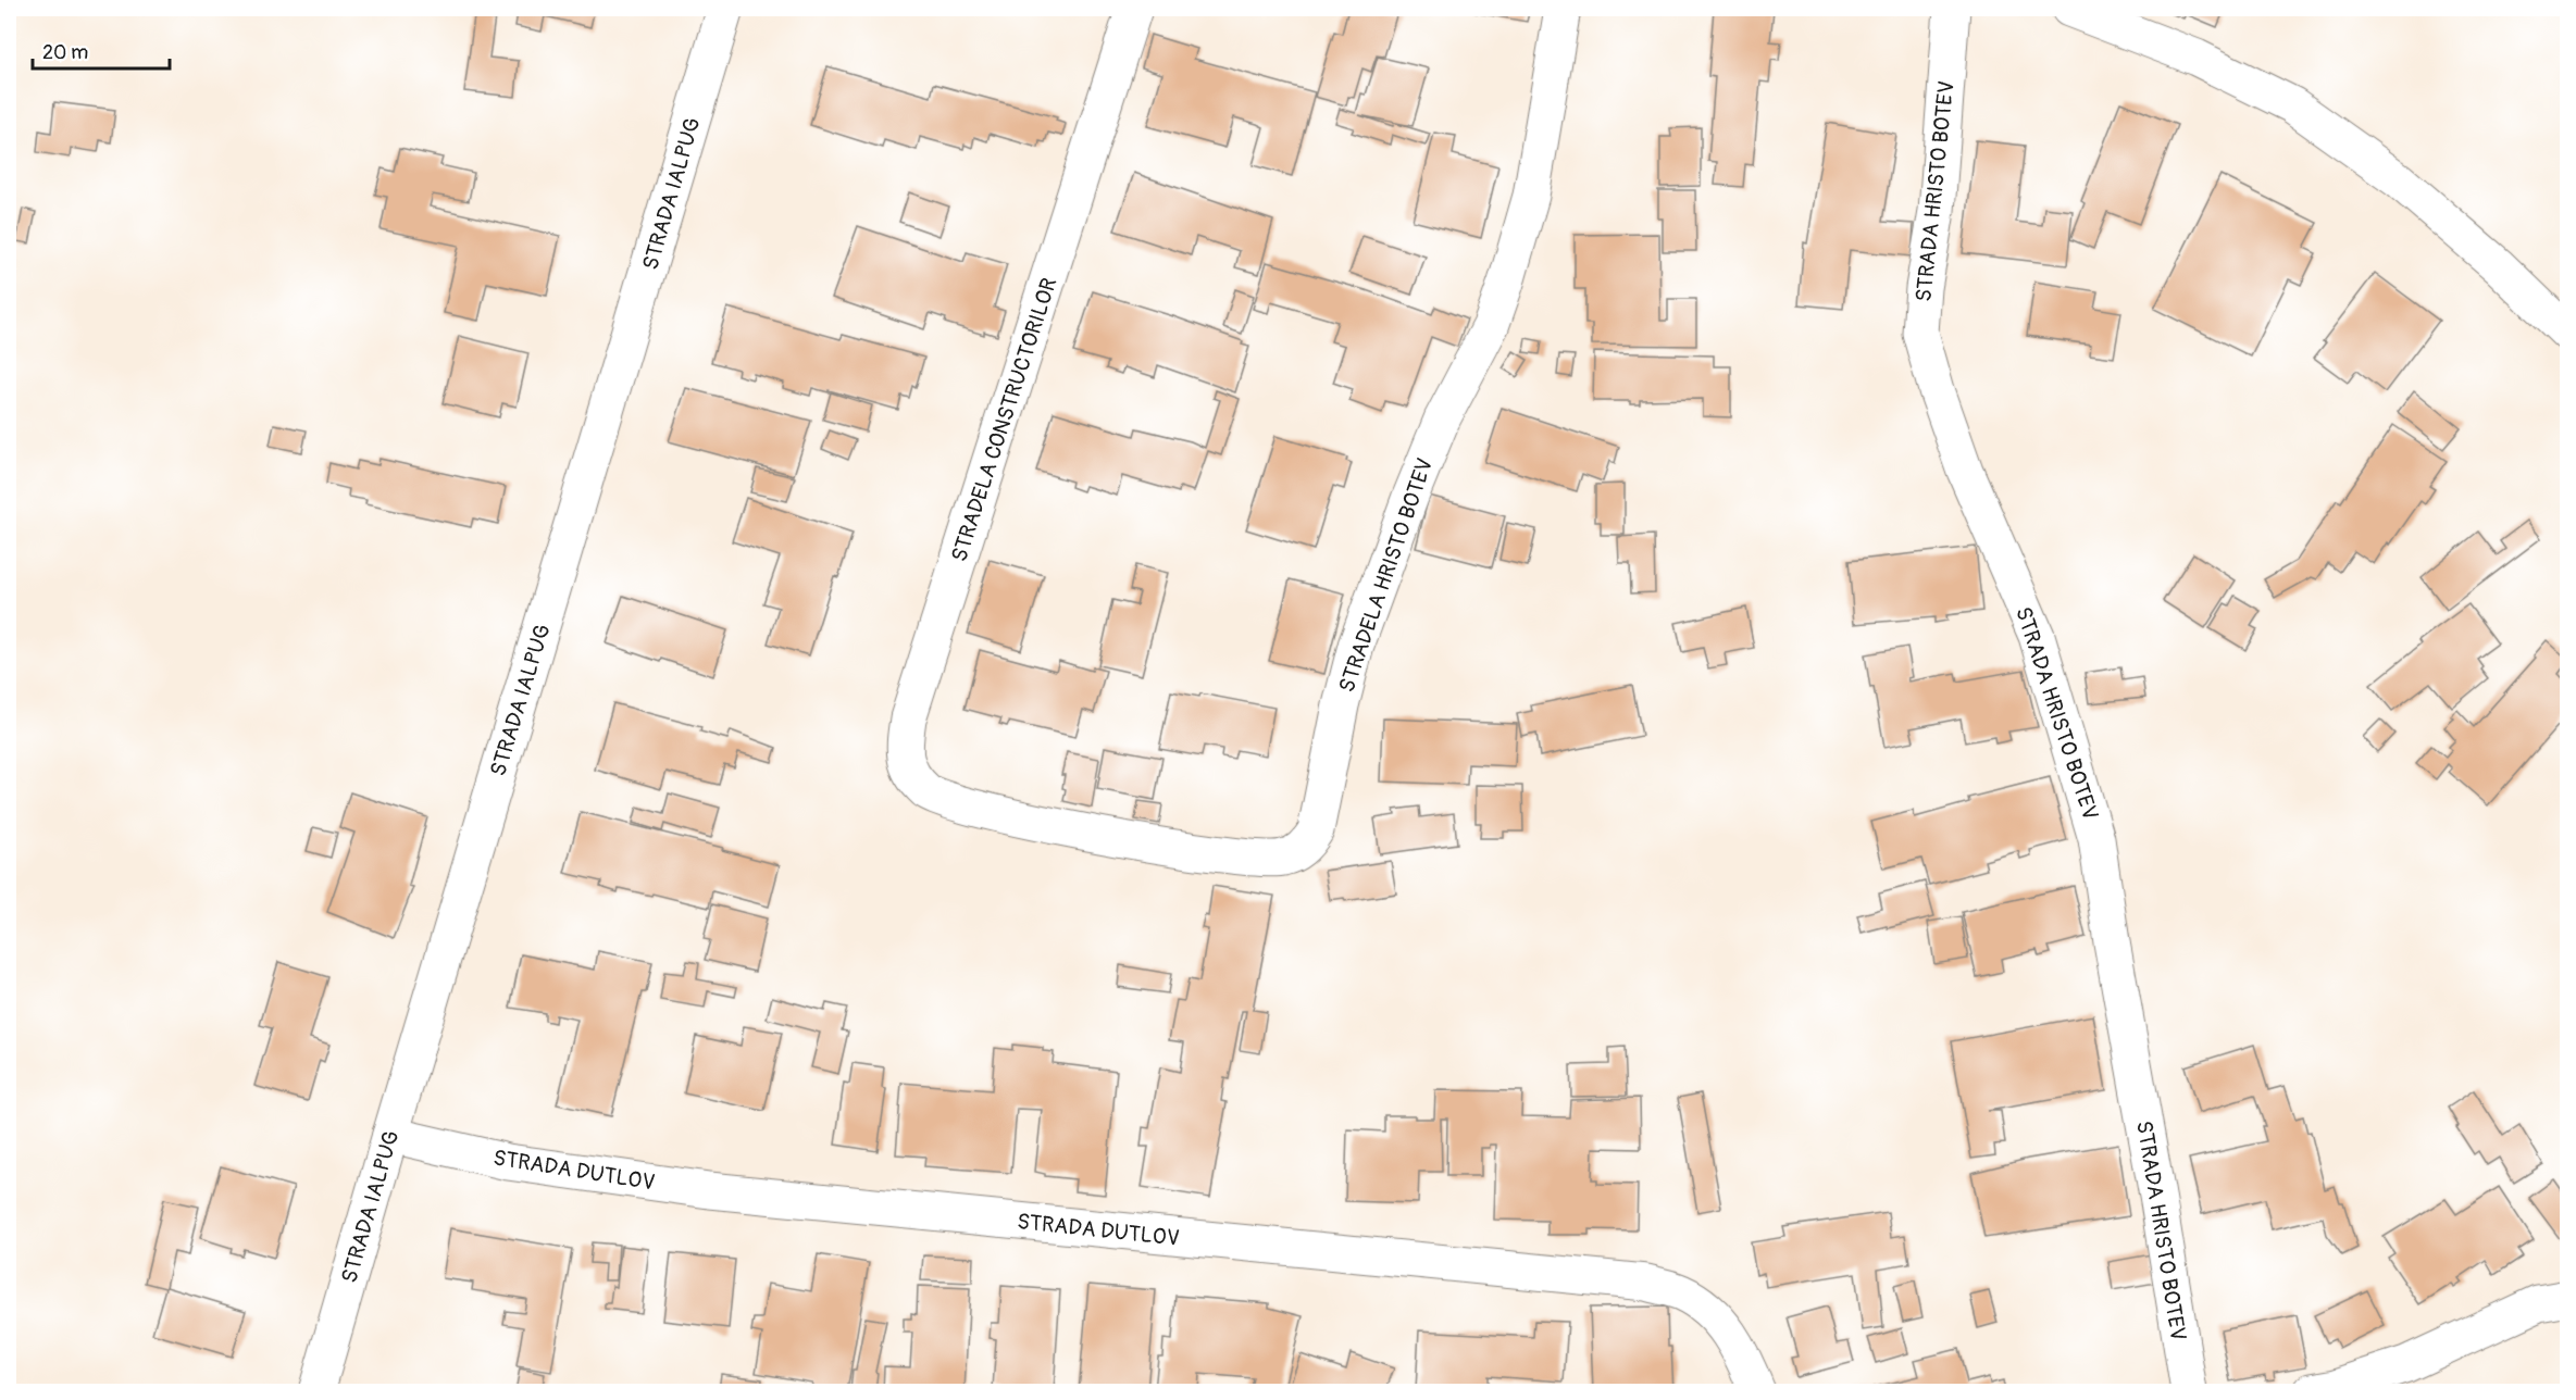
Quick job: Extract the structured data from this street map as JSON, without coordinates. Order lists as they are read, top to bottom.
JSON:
{
  "streets": {
    "street": [
      "STRADA HRISTO BOTEV",
      "STRADA IALPUG",
      "STRADELA CONSTRUCTORILOR",
      "STRADELA HRISTO BOTEV",
      "STRADA DUTLOV"
    ]
  },
  "crossings": [
    ["STRADA IALPUG", "STRADA DUTLOV"],
    ["STRADELA CONSTRUCTORILOR", "STRADELA HRISTO BOTEV"]
  ],
  "scale_bar": "20 m"
}
